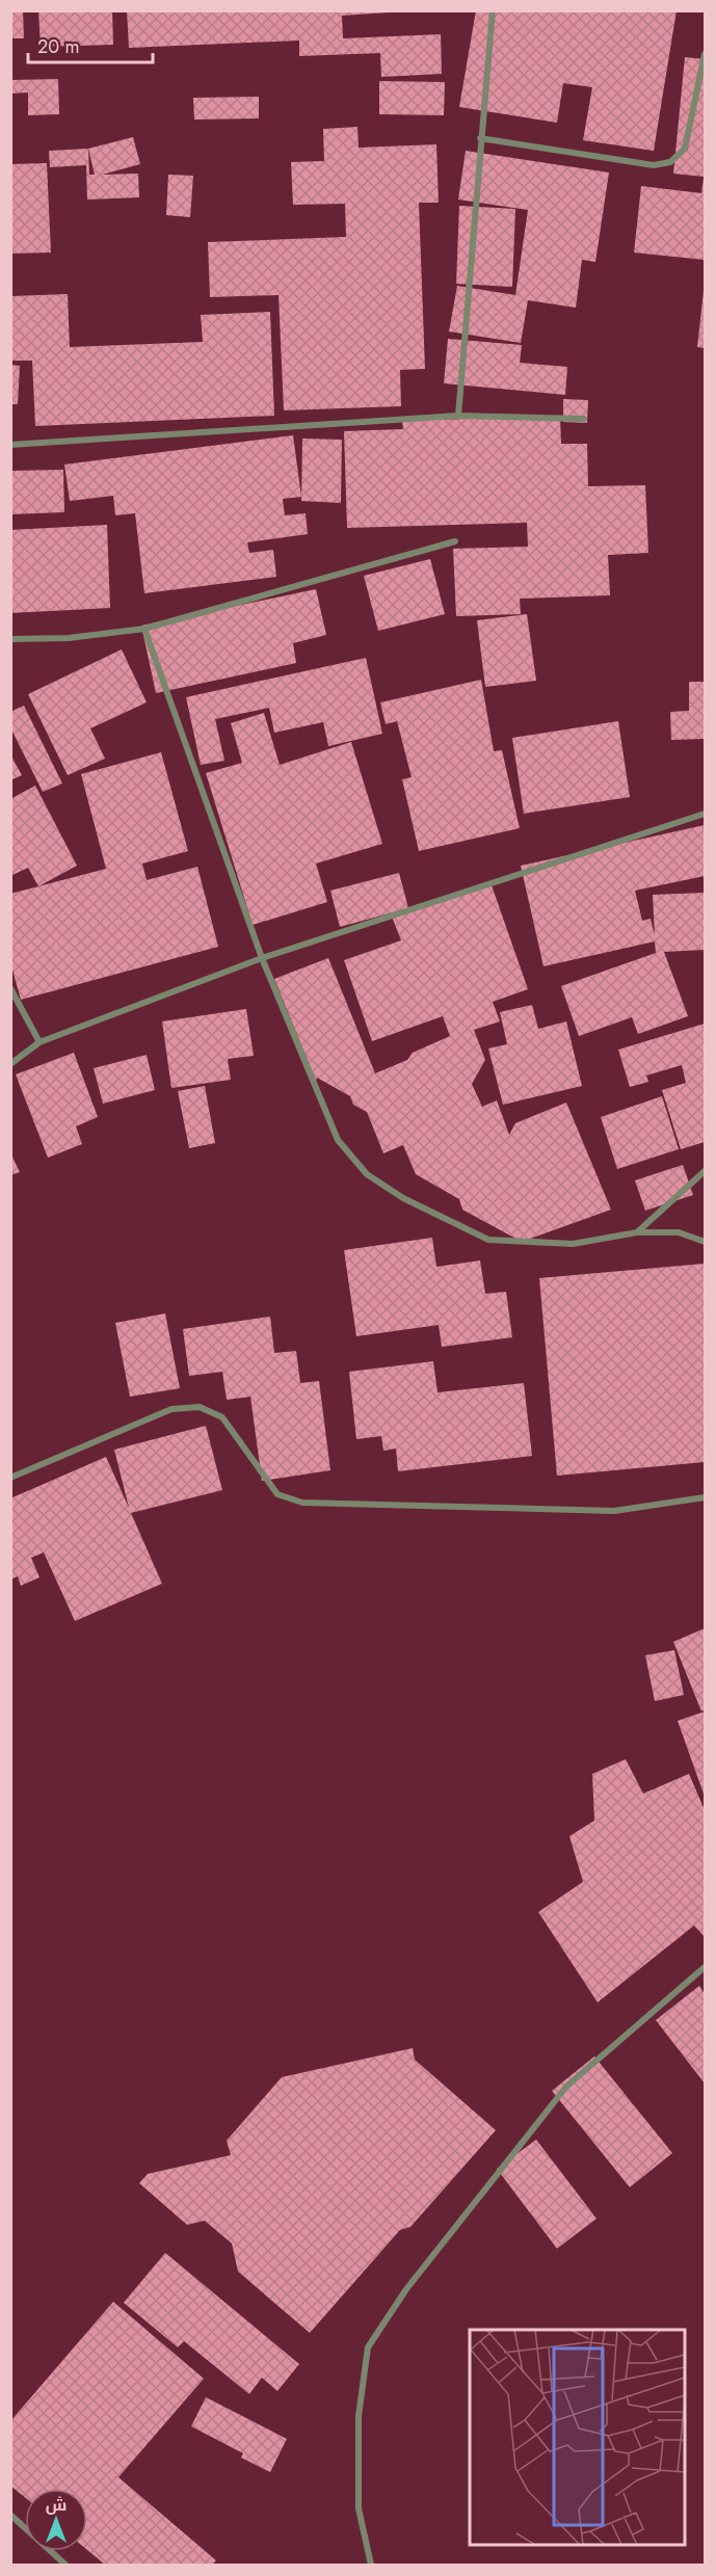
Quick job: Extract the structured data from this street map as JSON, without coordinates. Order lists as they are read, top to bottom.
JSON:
{
  "scale_bar": "20 m",
  "north": "top"
}
